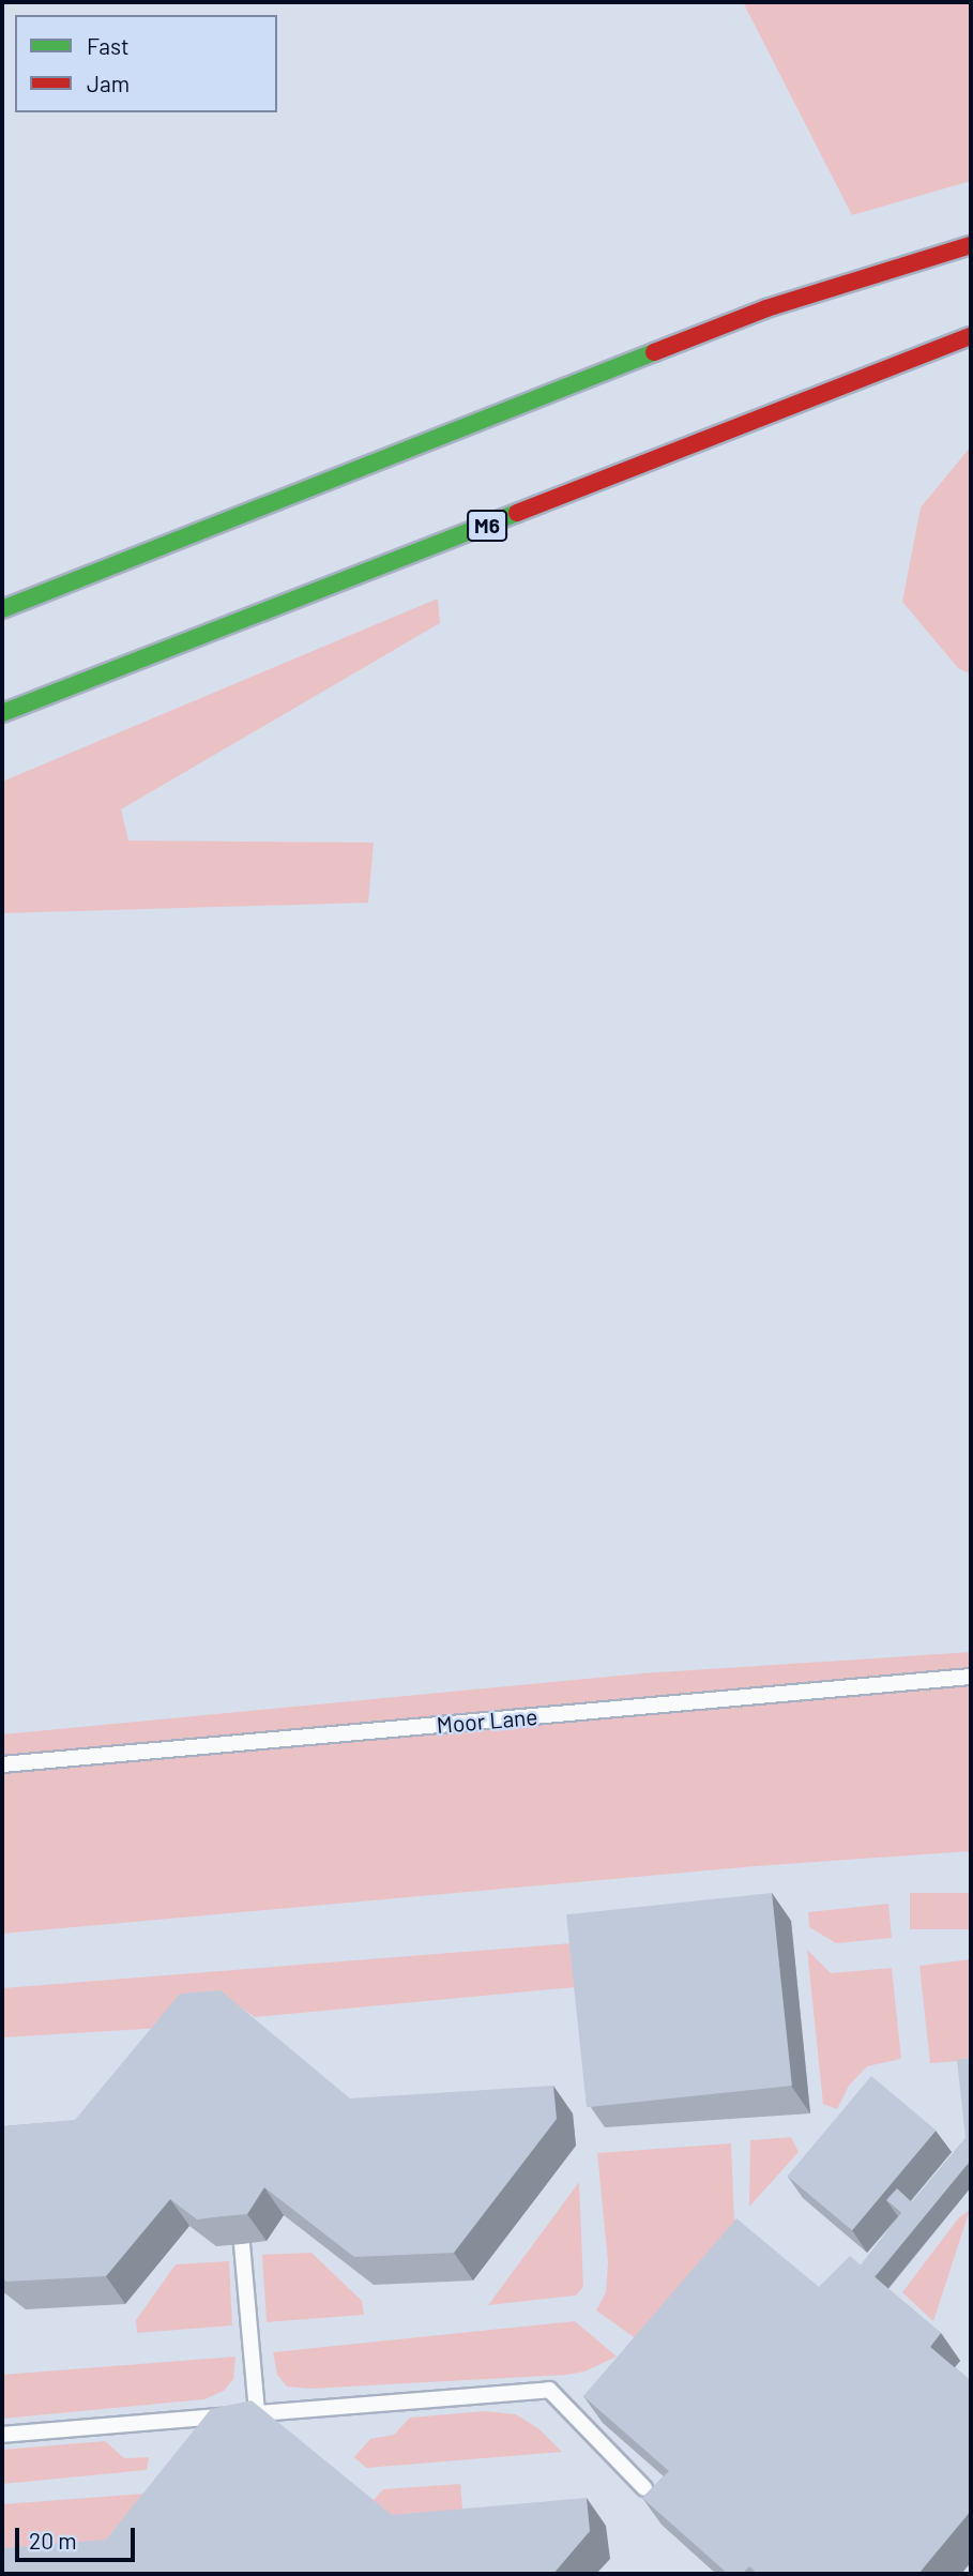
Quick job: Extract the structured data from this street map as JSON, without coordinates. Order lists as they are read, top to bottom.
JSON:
{
  "streets": {
    "highway": ["M6"],
    "lane": ["Moor Lane"]
  },
  "legend": ["Fast", "Jam"],
  "scale_bar": "20 m"
}
